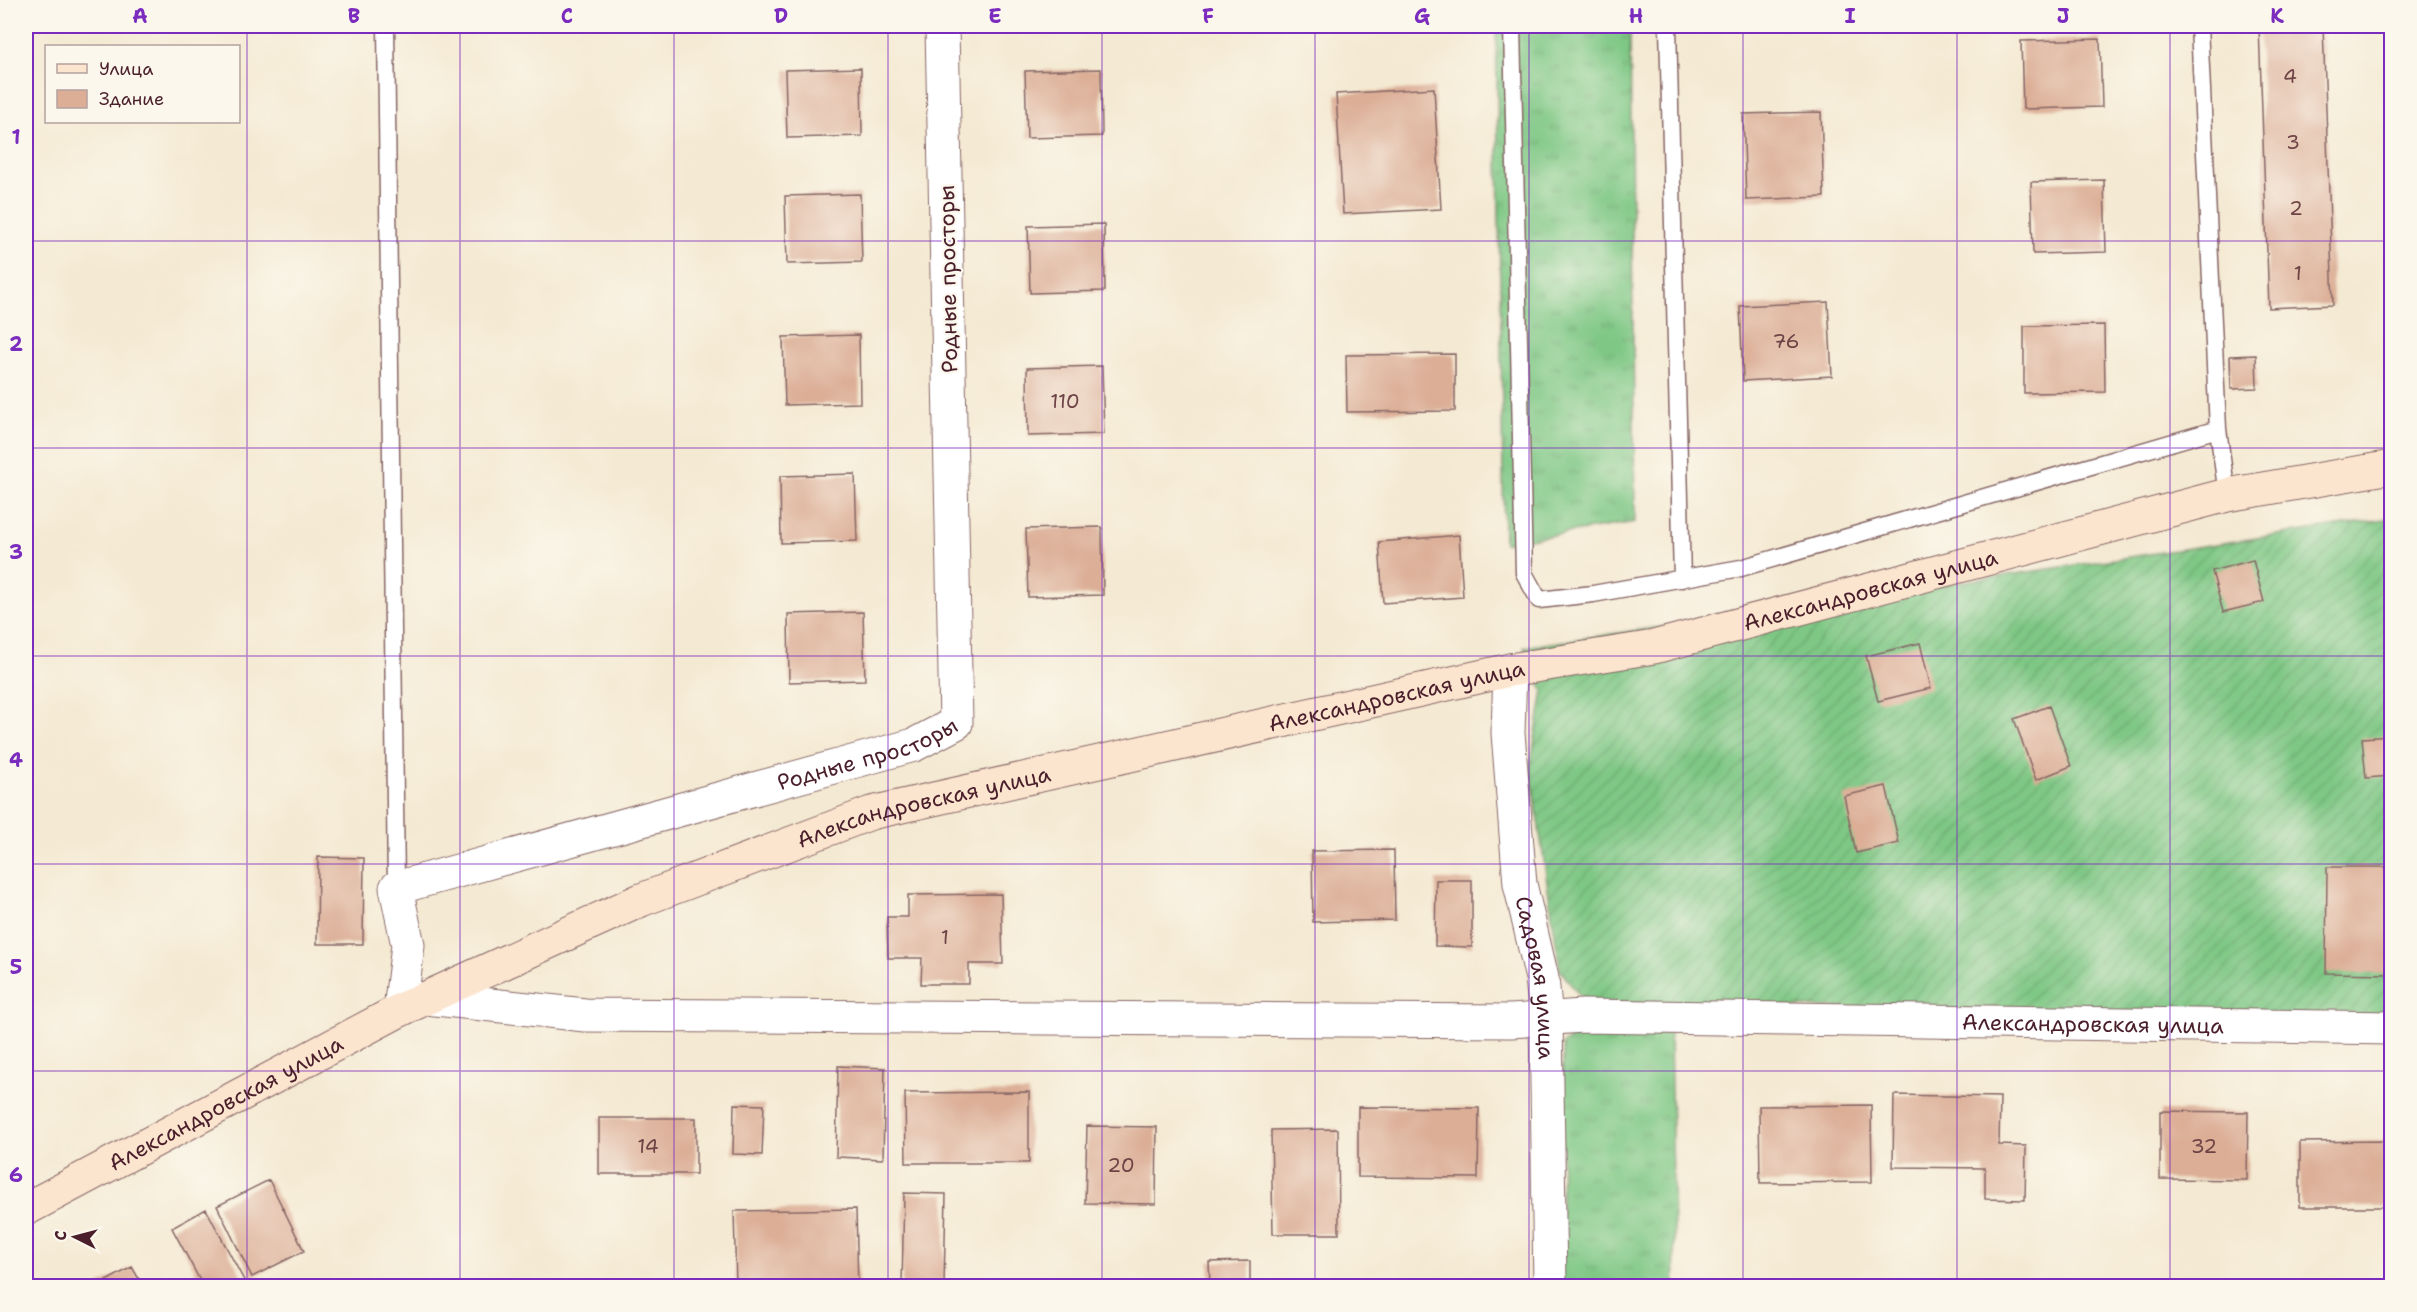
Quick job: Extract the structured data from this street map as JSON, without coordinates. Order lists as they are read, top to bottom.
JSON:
{
  "streets": {
    "street": ["Родные просторы", "Александровская улица", "Садовая улица"]
  },
  "crossings": [
    ["Александровская улица", "Садовая улица"]
  ],
  "house_numbers": [
    "4",
    "3",
    "2",
    "1",
    "76",
    "110",
    "1",
    "14",
    "32",
    "20"
  ],
  "legend": ["Улица", "Здание"],
  "north": "left",
  "grid": {
    "columns": [
      "A",
      "B",
      "C",
      "D",
      "E",
      "F",
      "G",
      "H",
      "I",
      "J",
      "K"
    ],
    "rows": [
      "1",
      "2",
      "3",
      "4",
      "5",
      "6"
    ]
  }
}
